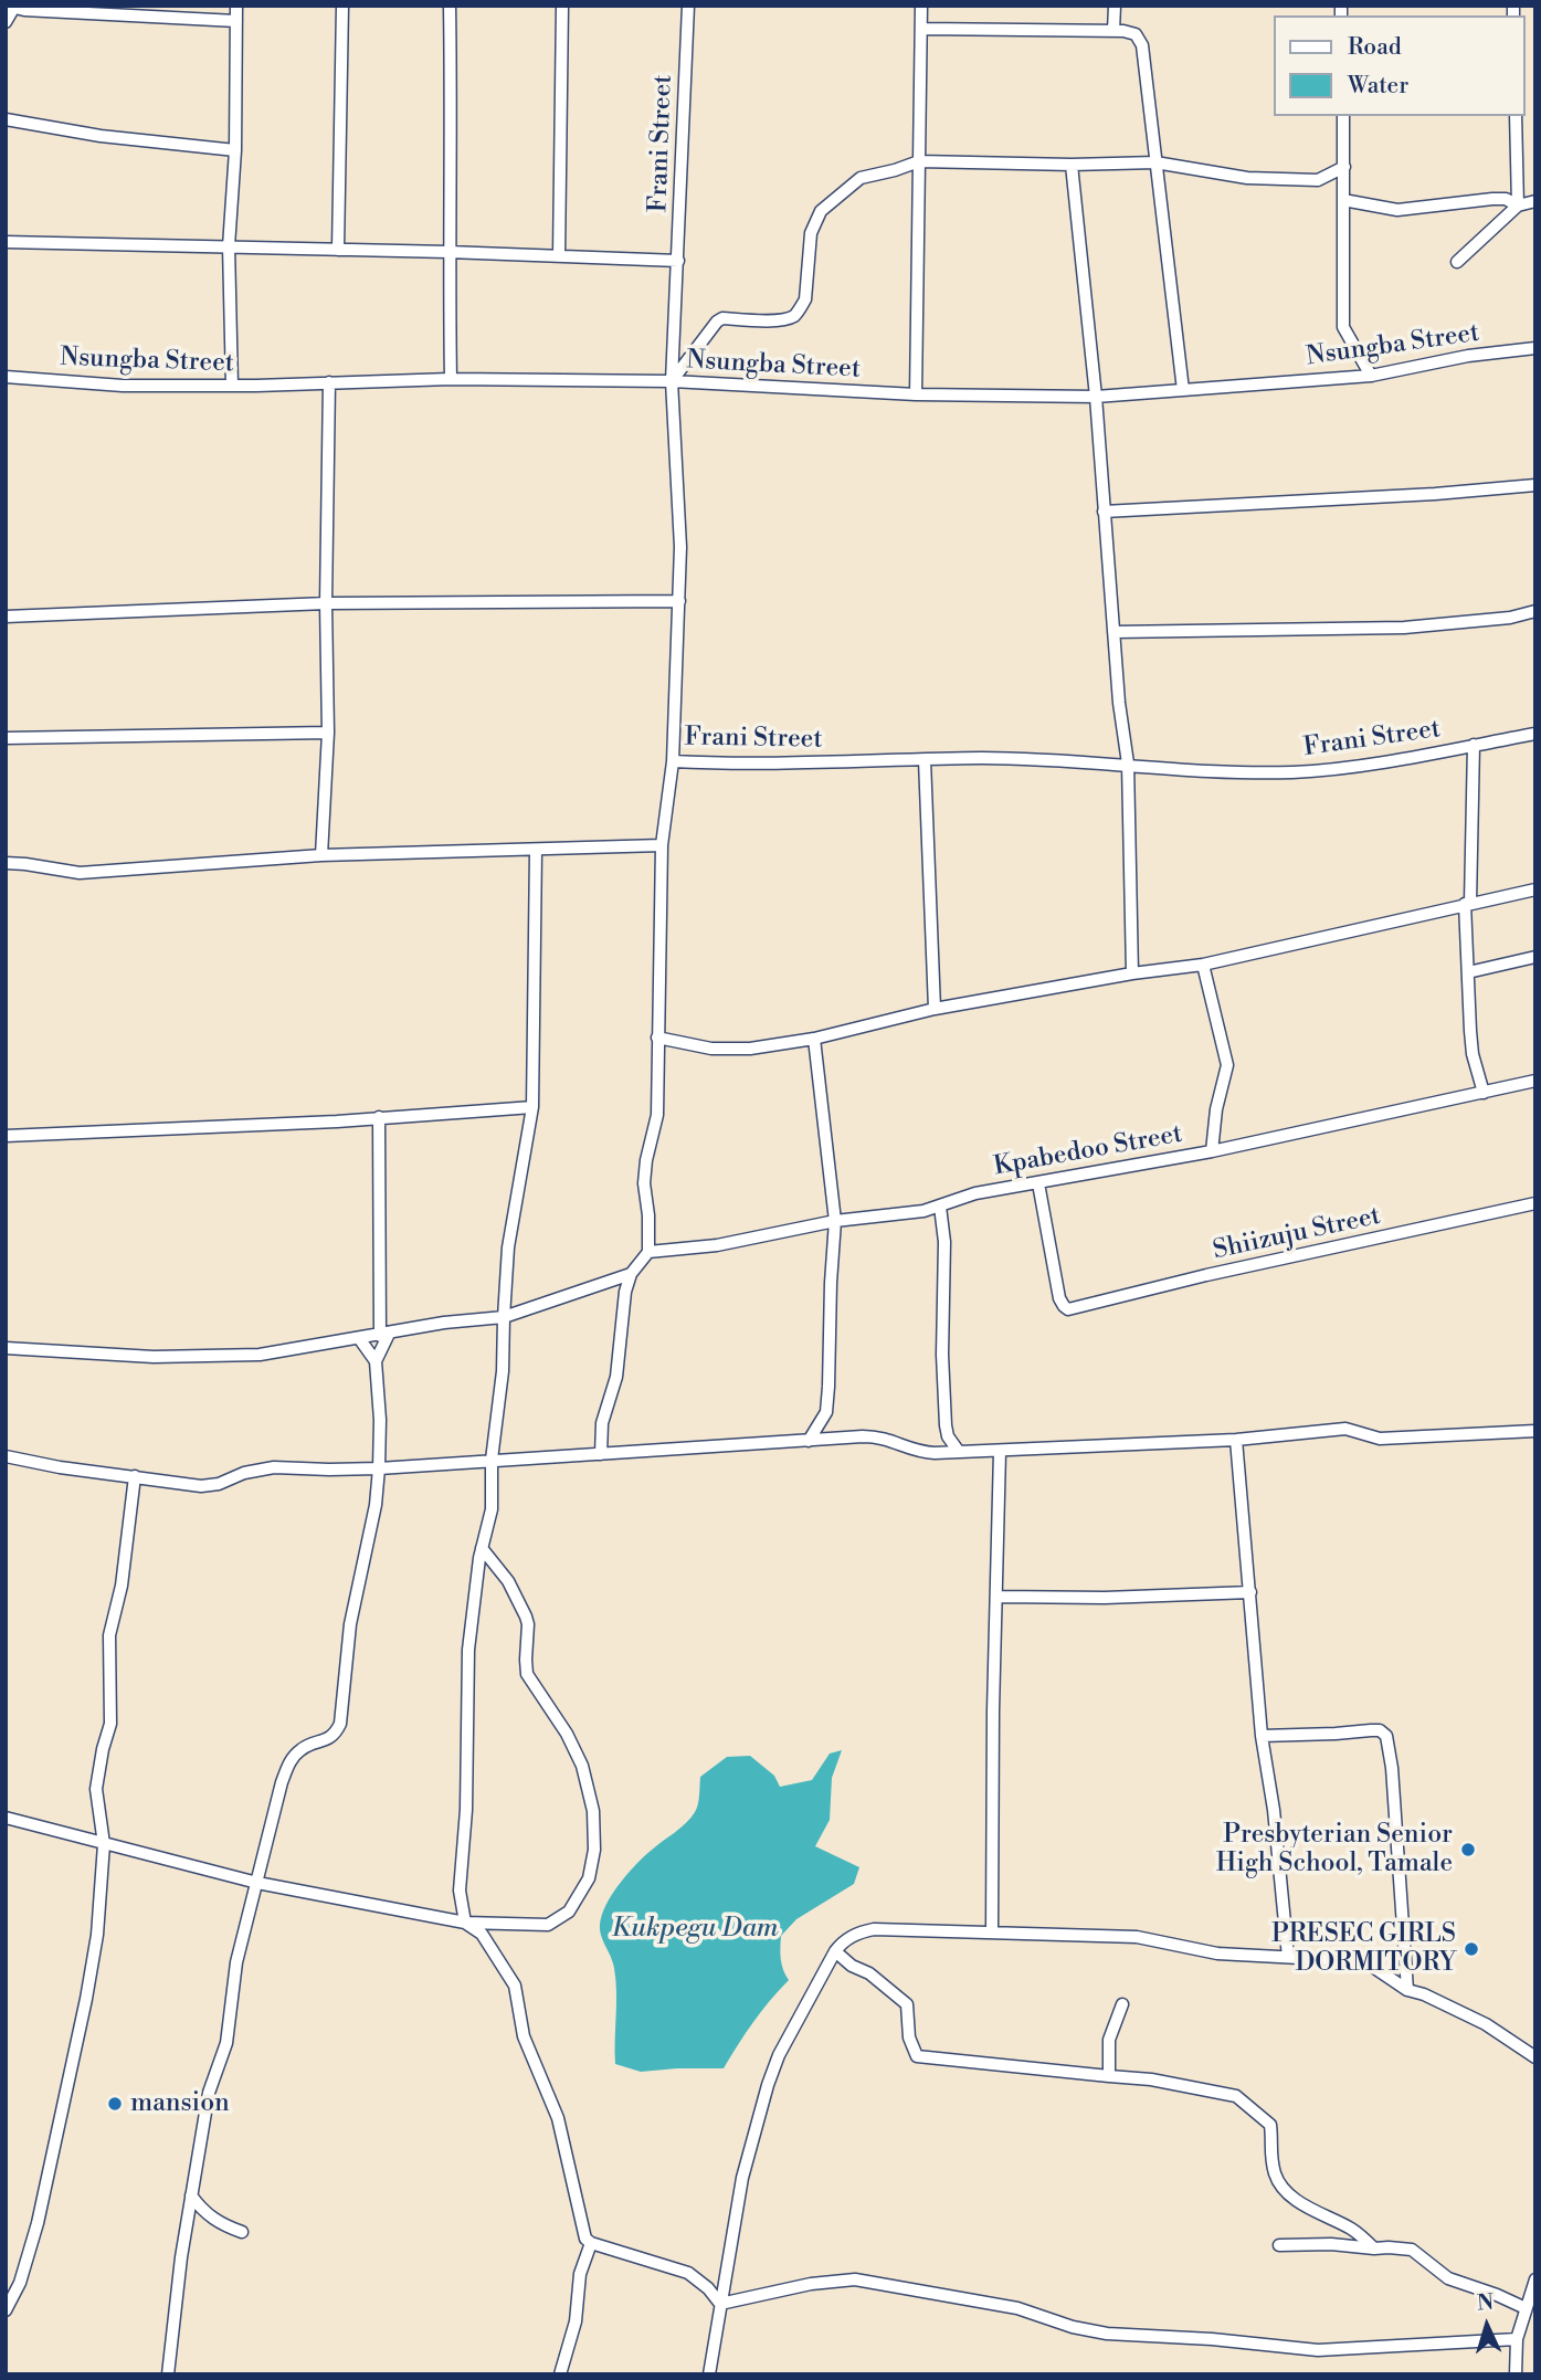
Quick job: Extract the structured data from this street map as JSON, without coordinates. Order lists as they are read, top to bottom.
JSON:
{
  "streets": {
    "street": [
      "Frani Street",
      "Nsungba Street",
      "Kpabedoo Street",
      "Shiizuju Street"
    ]
  },
  "crossings": [
    ["Frani Street", "Nsungba Street"],
    ["Kpabedoo Street", "Shiizuju Street"]
  ],
  "water": ["Kukpegu Dam"],
  "places": ["Presbyterian Senior High School, Tamale", "PRESEC GIRLS DORMITORY", "mansion"],
  "legend": ["Road", "Water"],
  "north": "top"
}
